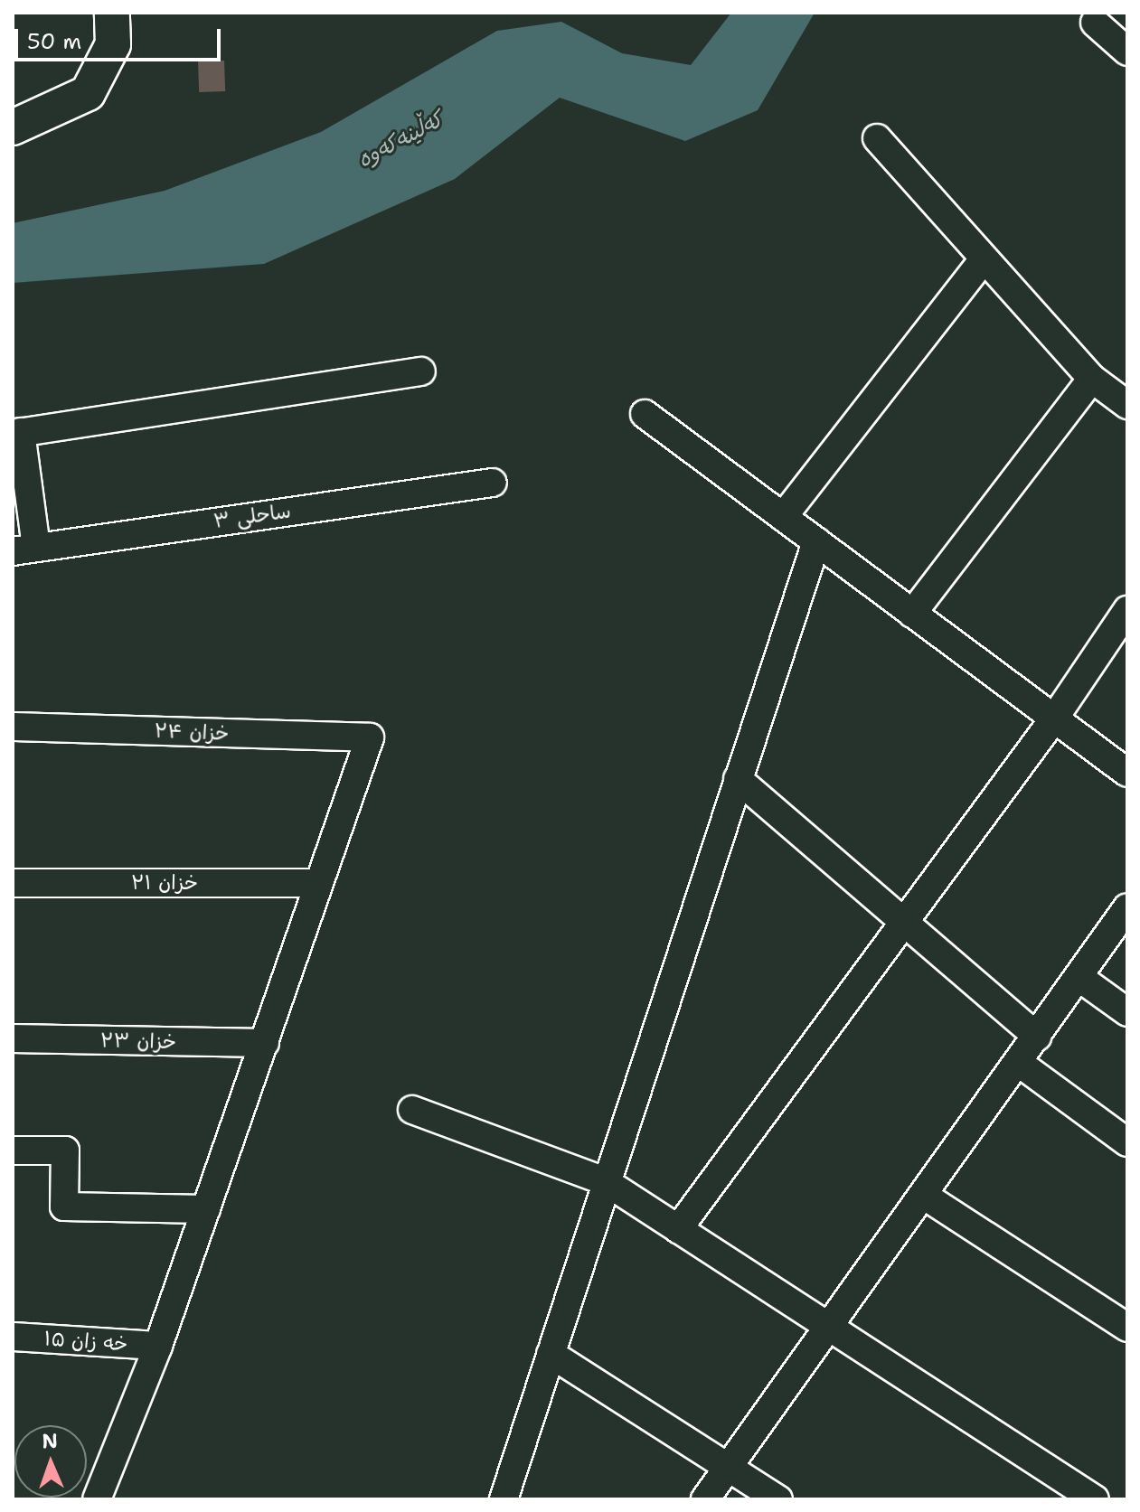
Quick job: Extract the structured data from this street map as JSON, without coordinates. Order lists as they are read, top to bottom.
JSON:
{
  "streets": {
    "street": [
      "ساحلی ۳",
      "خزان ۲۴",
      "خزان ۲۱",
      "خزان ۲۳",
      "خه زان ۱۵"
    ]
  },
  "crossings": [
    ["خزان ۲۴", "خزان ۲۱"]
  ],
  "water": ["کەڵینەکەوە"],
  "scale_bar": "50 m",
  "north": "top"
}
